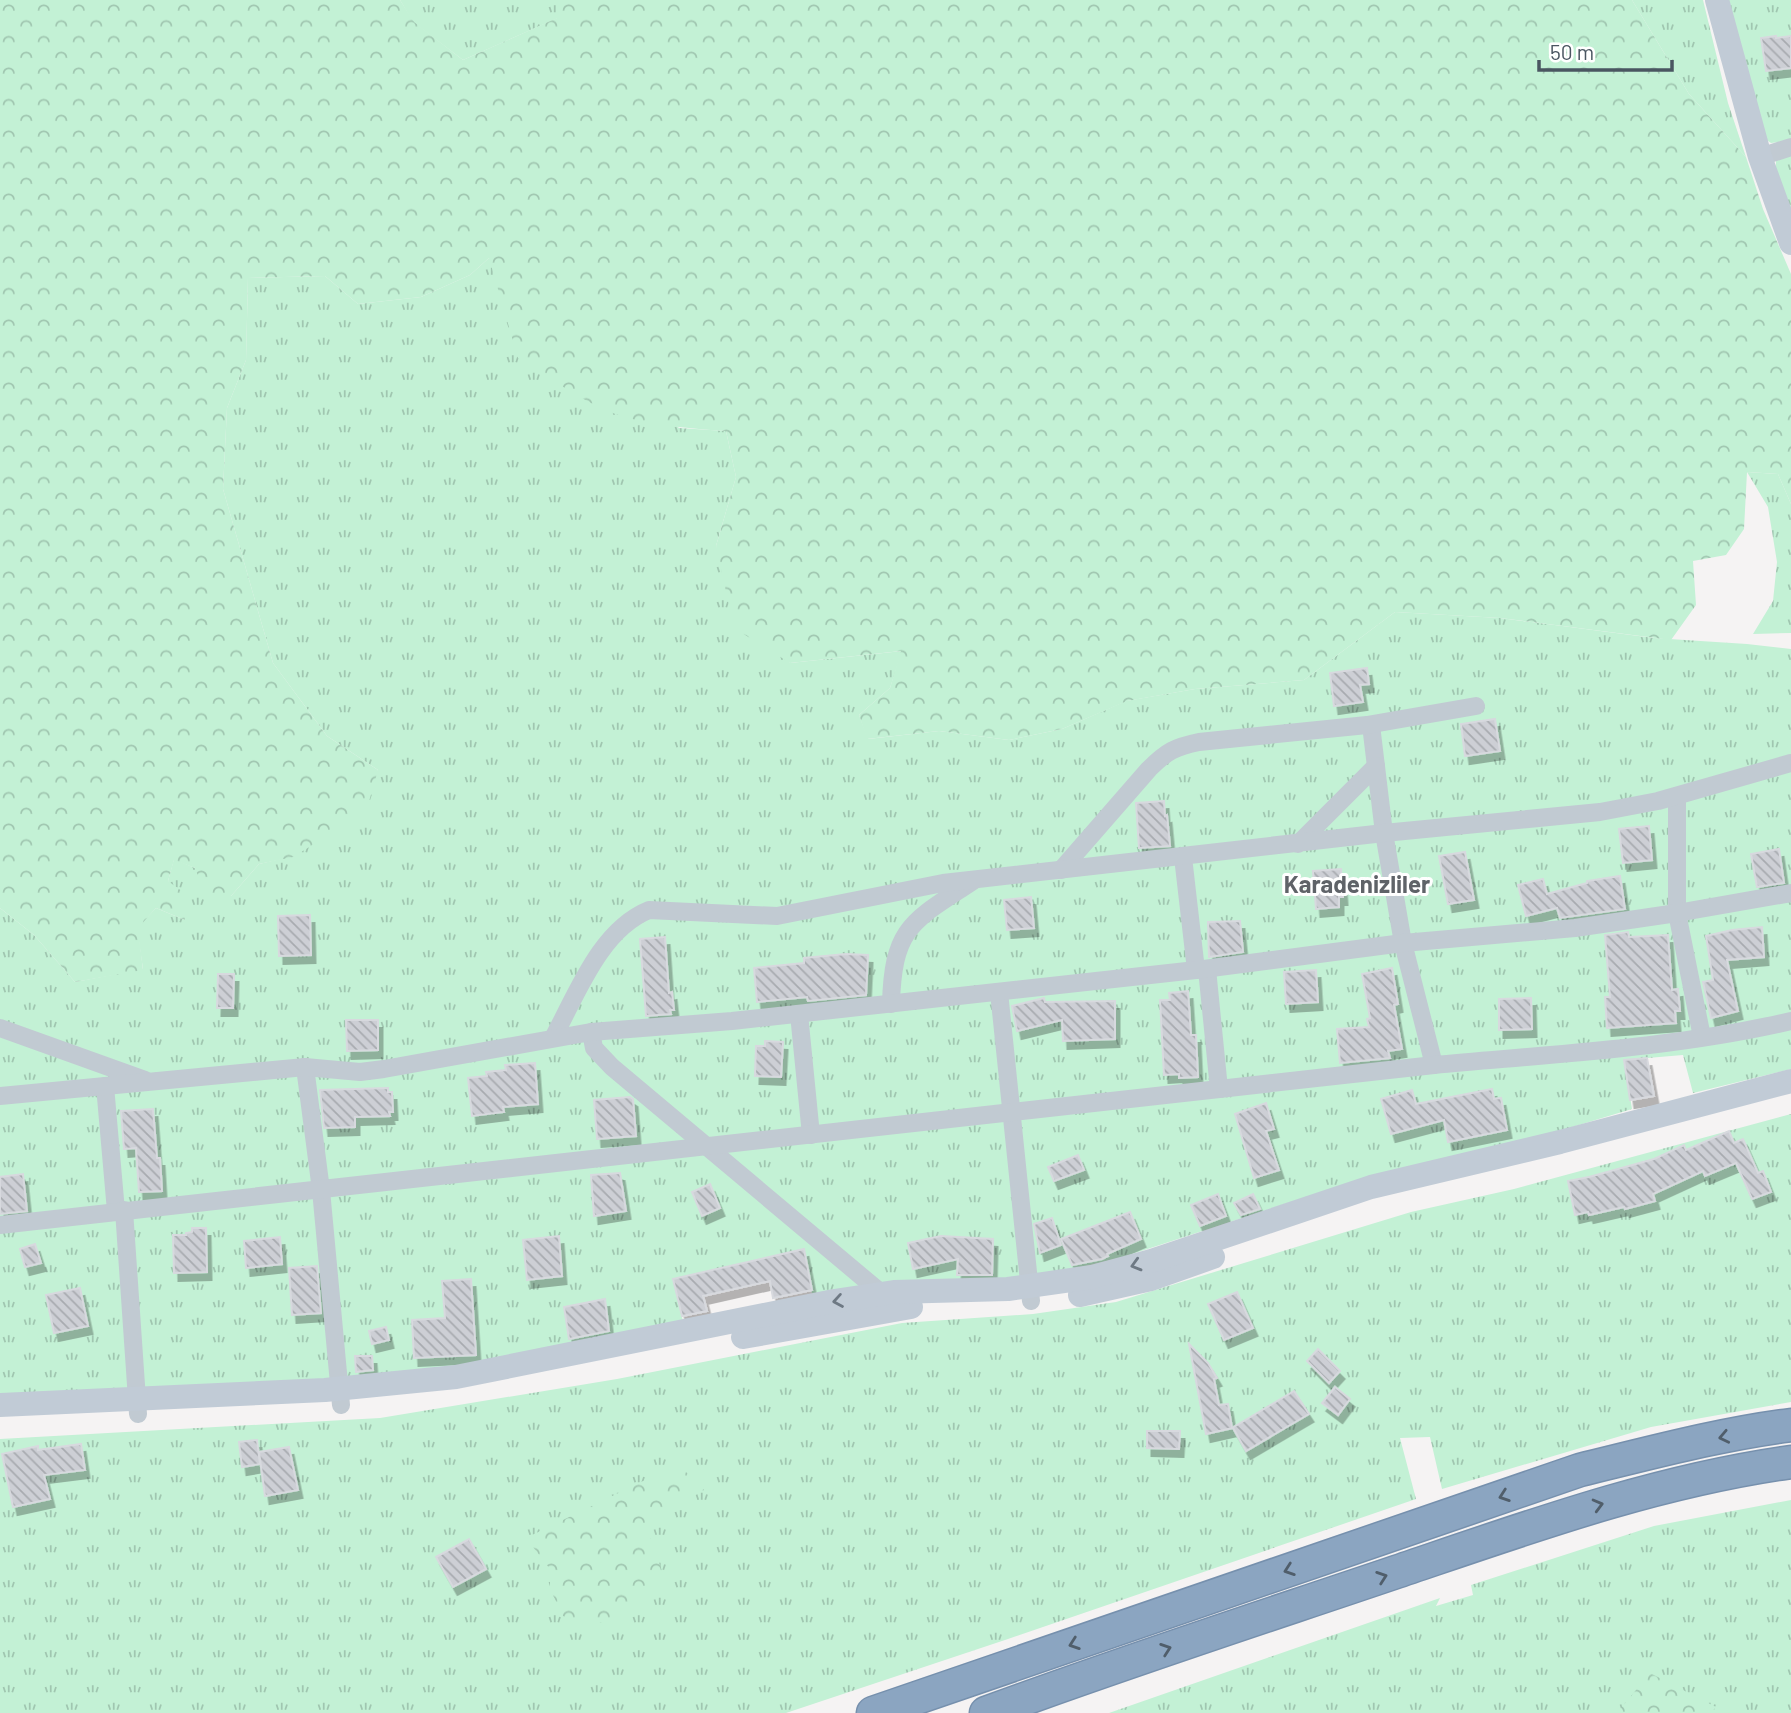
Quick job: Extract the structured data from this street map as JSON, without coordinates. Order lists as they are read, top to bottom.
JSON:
{
  "districts": ["Karadenizliler"],
  "scale_bar": "50 m"
}
